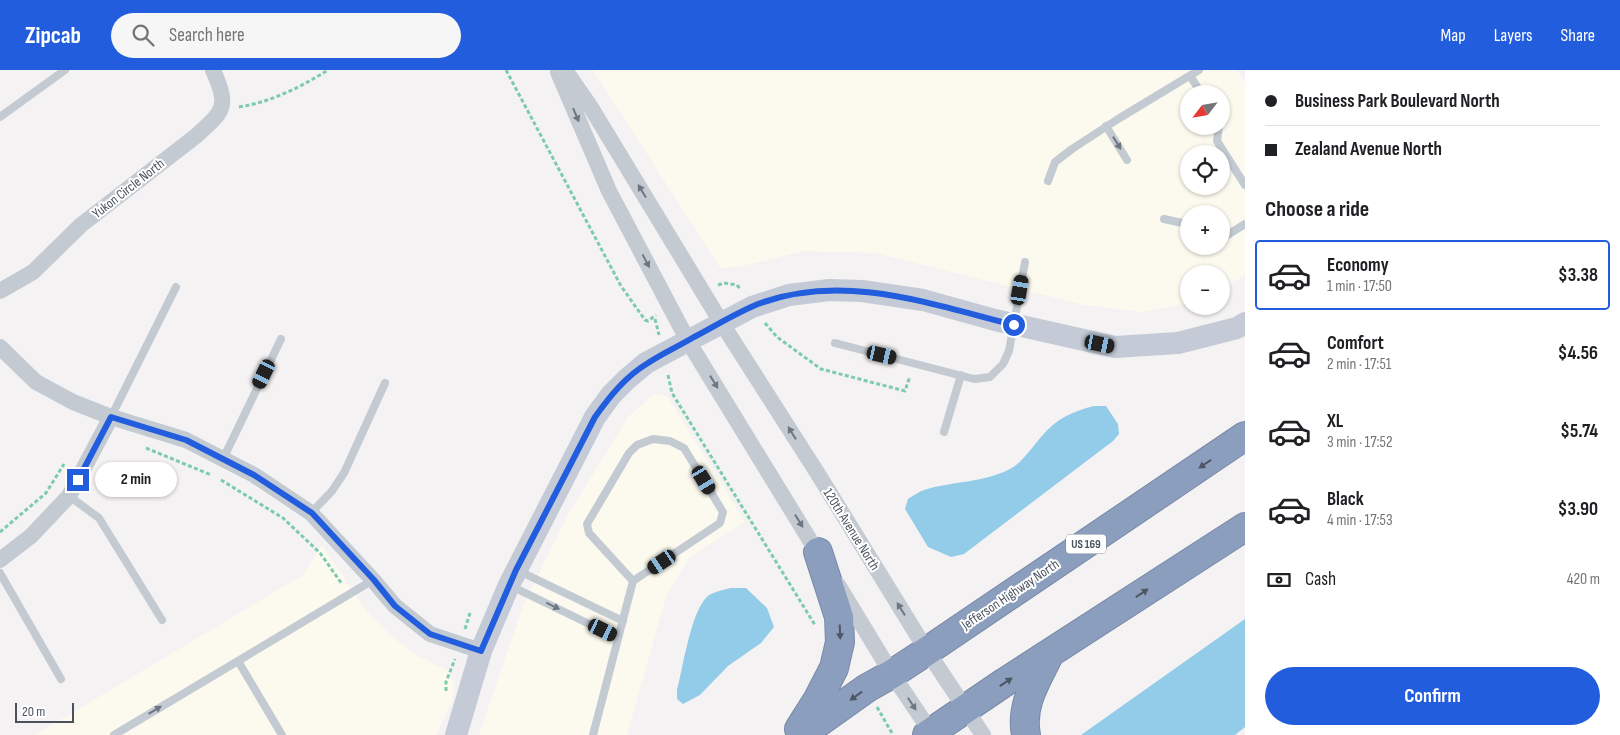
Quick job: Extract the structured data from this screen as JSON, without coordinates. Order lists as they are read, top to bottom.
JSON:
{
  "streets": {
    "highway": ["US 169", "Jefferson Highway North"],
    "street": ["Yukon Circle North", "120th Avenue North"]
  },
  "crossings": [
    ["120th Avenue North", "Jefferson Highway North"]
  ],
  "scale_bar": "20 m",
  "north": "bottom left",
  "page": {
    "header": "Zipcab",
    "search": "Search here",
    "nav": ["Map", "Layers", "Share"],
    "banner": ["Business Park Boulevard North", "Zealand Avenue North"],
    "map_buttons": ["+", "−"],
    "heading": "Choose a ride",
    "list": [
      {
        "name": "Economy",
        "note": "1 min · 17:50",
        "value": "$3.38"
      },
      {
        "name": "Comfort",
        "note": "2 min · 17:51",
        "value": "$4.56"
      },
      {
        "name": "XL",
        "note": "3 min · 17:52",
        "value": "$5.74"
      },
      {
        "name": "Black",
        "note": "4 min · 17:53",
        "value": "$3.90"
      }
    ],
    "bubble": "2 min",
    "pay": ["Cash", "420 m"],
    "buttons": "Confirm",
    "scale": "20 m"
  }
}
